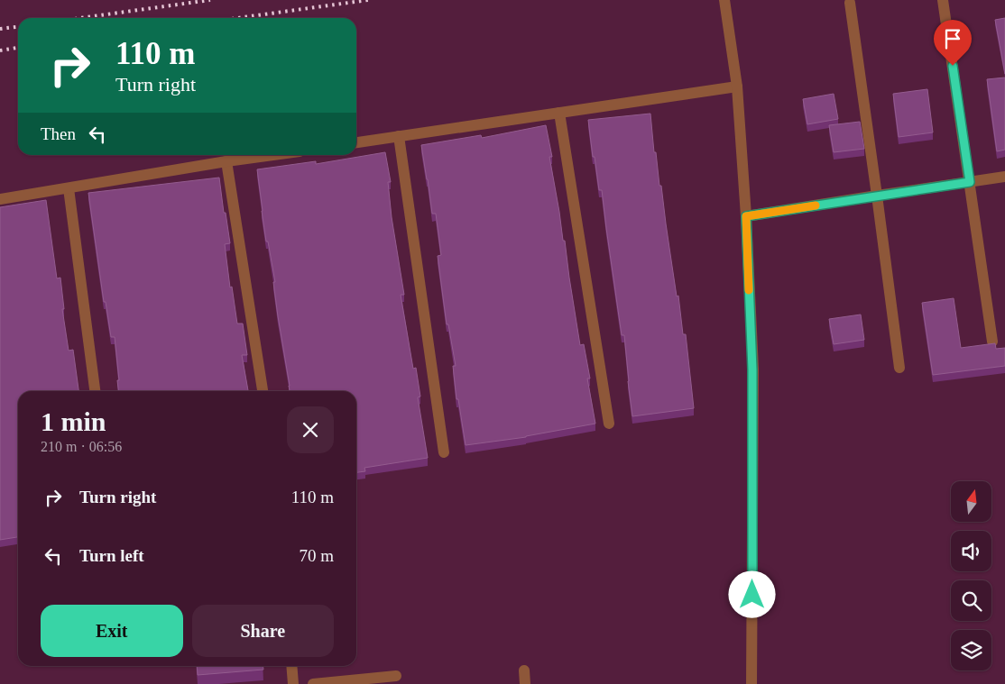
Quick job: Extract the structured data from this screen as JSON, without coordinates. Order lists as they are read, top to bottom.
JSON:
{
  "north": "top",
  "page": {
    "turn": ["110 m", "Turn right"],
    "then": "Then",
    "heading": ["1 min", "210 m · 06:56"],
    "list": [
      {
        "name": "Turn right",
        "value": "110 m"
      },
      {
        "name": "Turn left",
        "value": "70 m"
      }
    ],
    "buttons": ["Exit", "Share"]
  }
}
